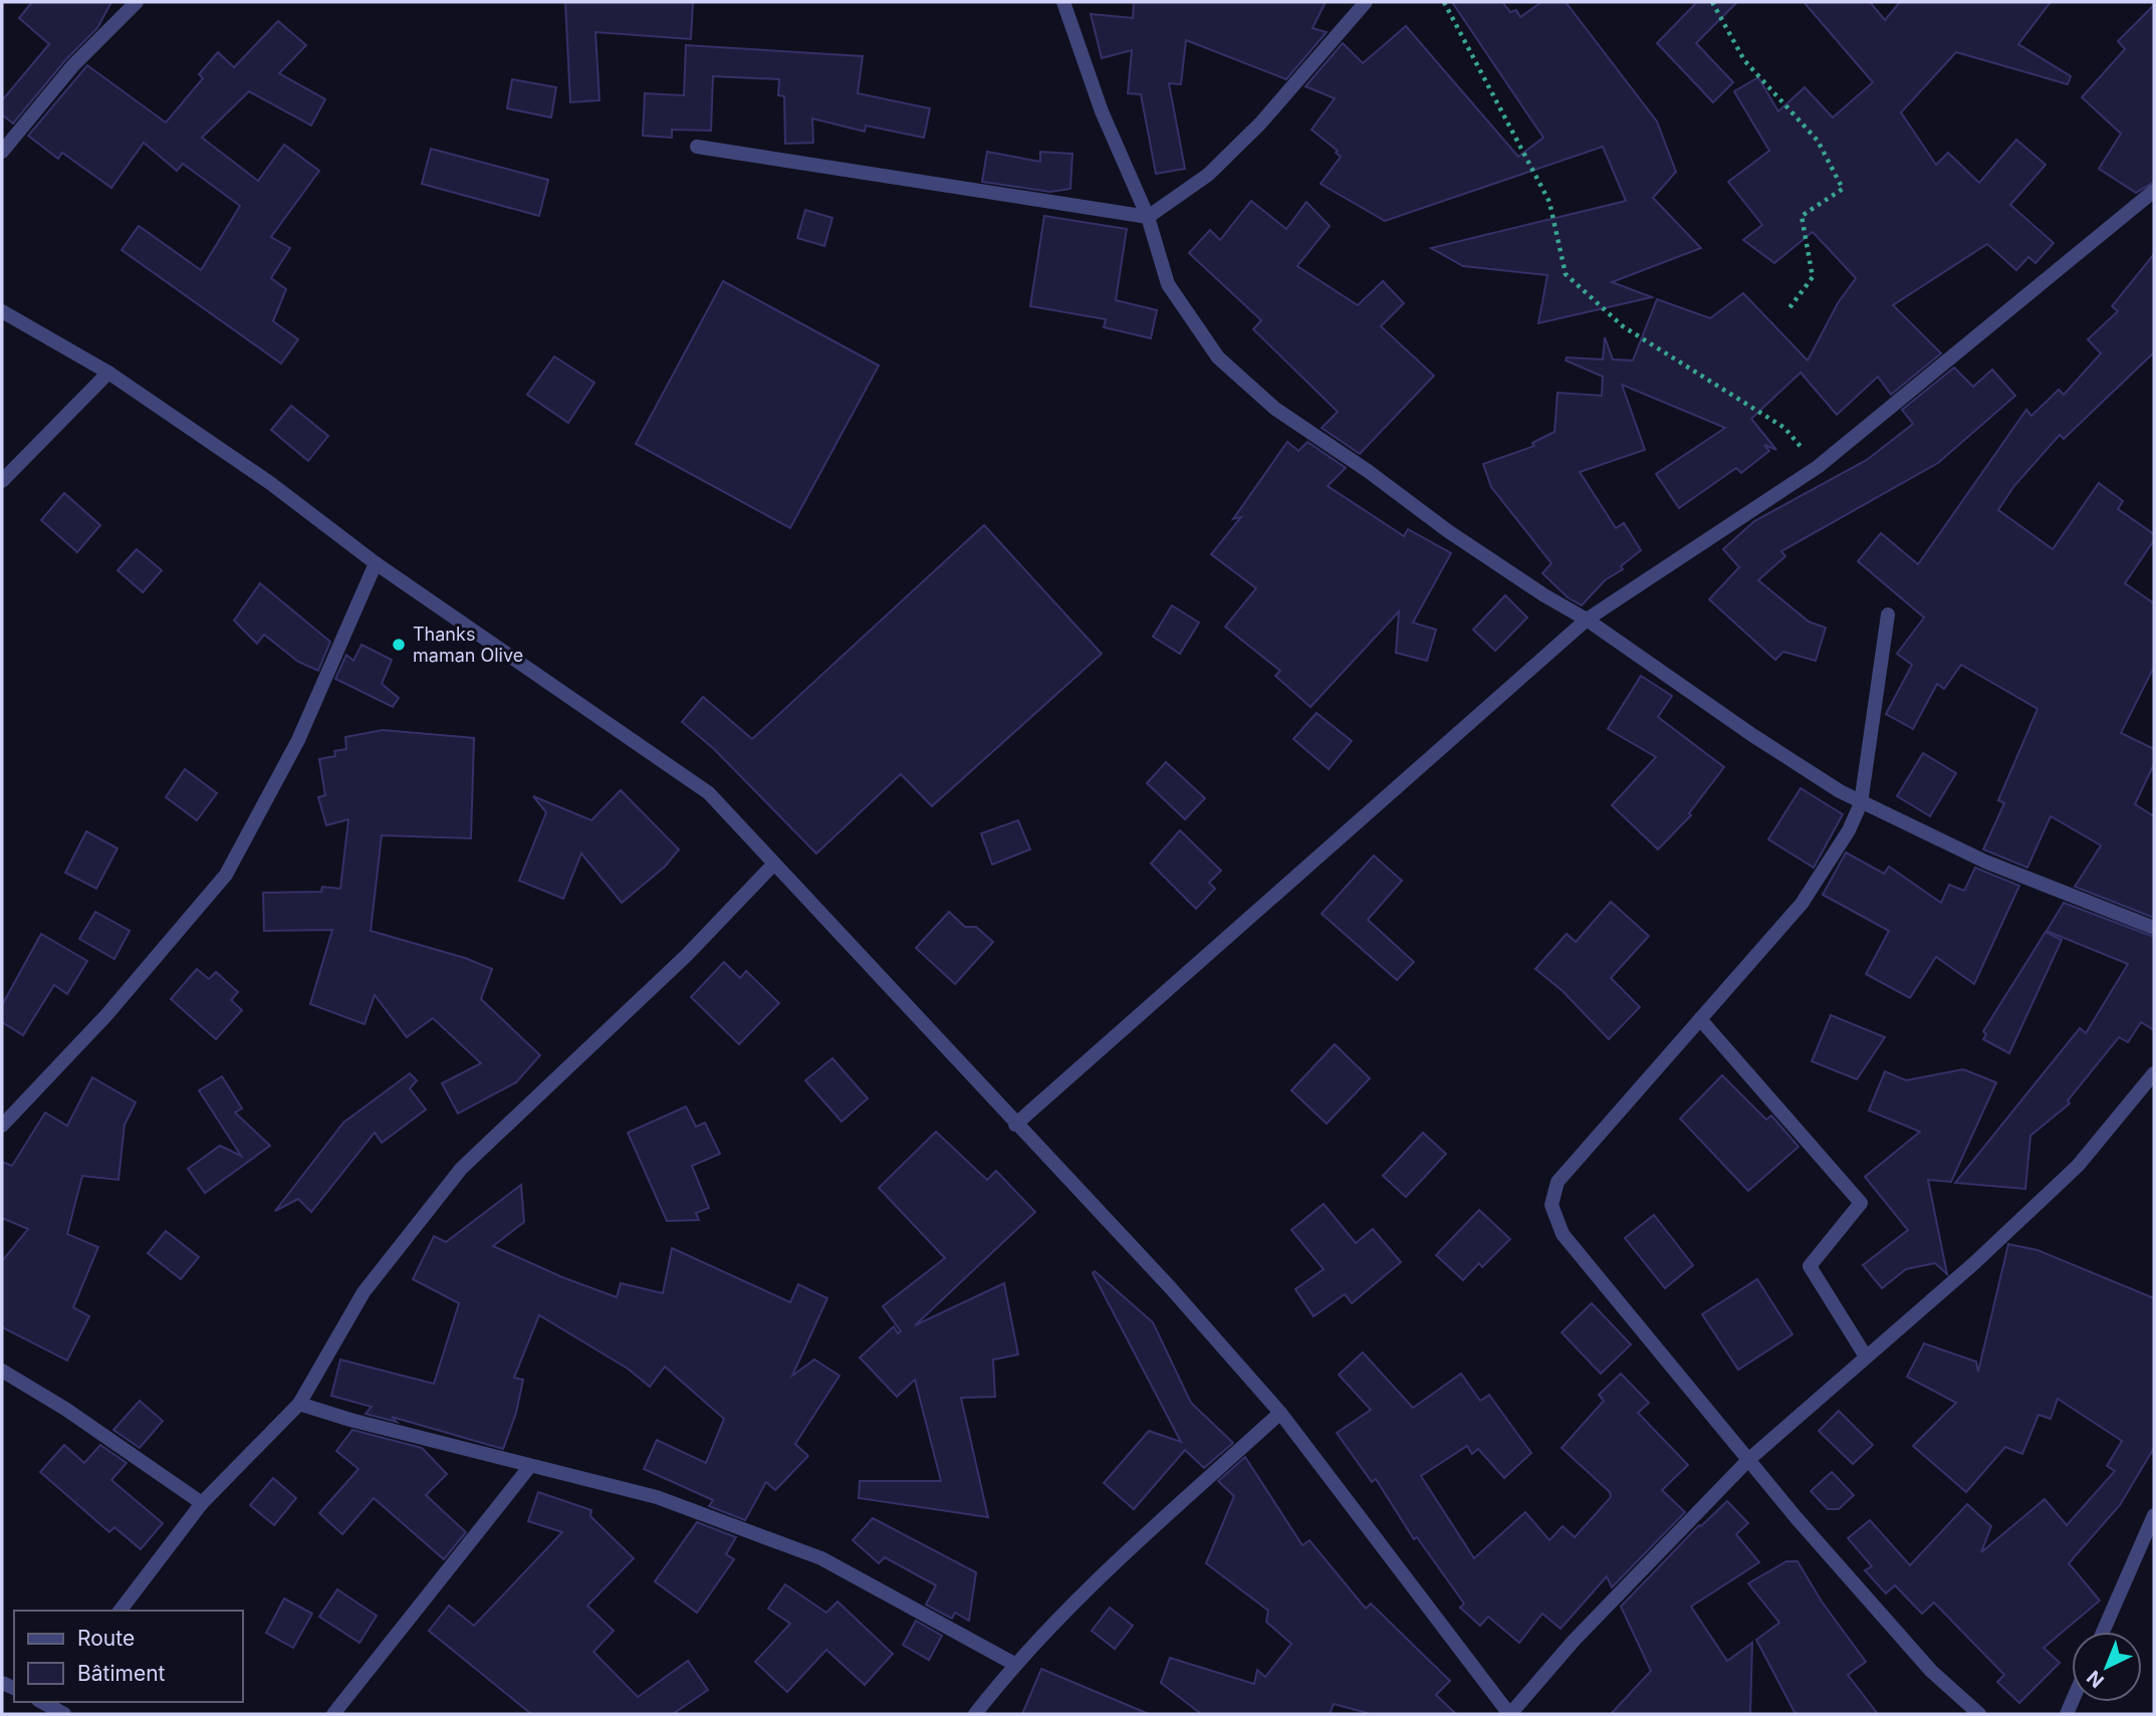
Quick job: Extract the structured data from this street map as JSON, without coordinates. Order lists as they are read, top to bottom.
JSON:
{
  "places": ["Thanks maman Olive"],
  "legend": ["Route", "Bâtiment"],
  "north": "bottom left"
}
